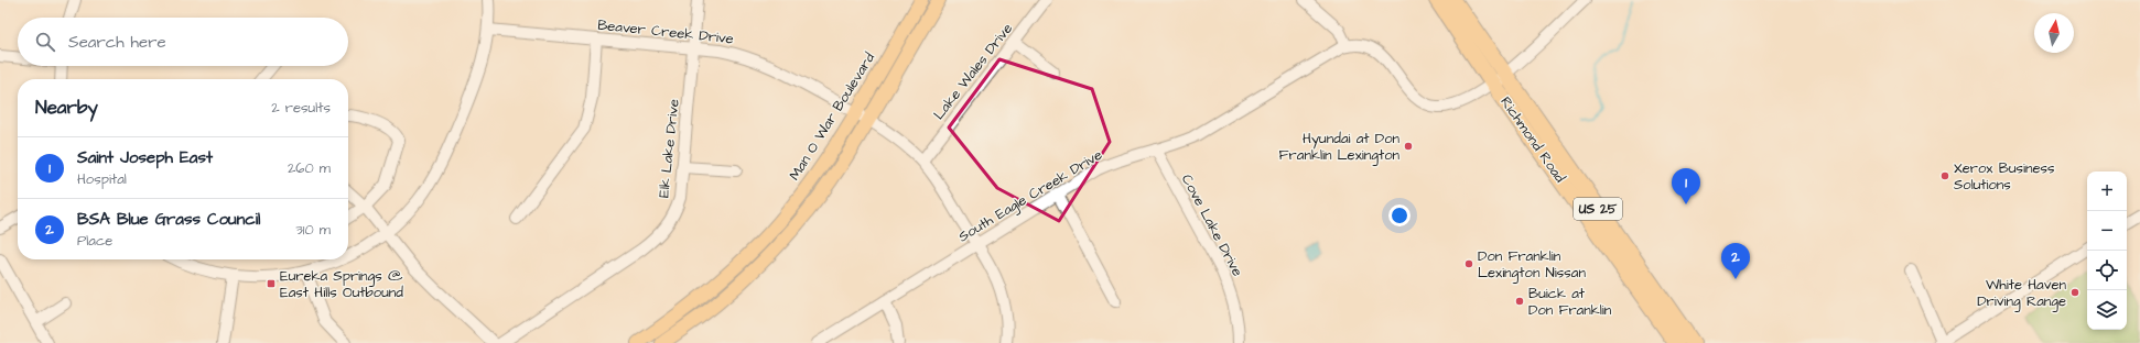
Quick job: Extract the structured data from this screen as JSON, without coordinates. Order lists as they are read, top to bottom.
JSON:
{
  "streets": {
    "highway": ["Richmond Road", "US 25"],
    "main road": ["Man O War Boulevard"],
    "street": [
      "Beaver Creek Drive",
      "Lake Wales Drive",
      "Elk Lake Drive",
      "South Eagle Creek Drive",
      "Cove Lake Drive"
    ]
  },
  "crossings": [
    ["Beaver Creek Drive", "Lake Wales Drive"],
    ["Beaver Creek Drive", "Man O War Boulevard"],
    ["Beaver Creek Drive", "Elk Lake Drive"],
    ["Beaver Creek Drive", "South Eagle Creek Drive"],
    ["Richmond Road", "South Eagle Creek Drive"],
    ["South Eagle Creek Drive", "Cove Lake Drive"]
  ],
  "places": {
    "other": [
      "Hyundai at Don Franklin Lexington",
      "Xerox Business Solutions",
      "Don Franklin Lexington Nissan",
      "White Haven Driving Range",
      "Buick at Don Franklin"
    ],
    "transit": ["Eureka Springs @ East Hills Outbound"]
  },
  "north": "top",
  "page": {
    "search": "Search here",
    "heading": ["Nearby", "2 results"],
    "list": [
      {
        "mark": "1",
        "name": "Saint Joseph East",
        "note": "Hospital",
        "value": "260 m"
      },
      {
        "mark": "2",
        "name": "BSA Blue Grass Council",
        "note": "Place",
        "value": "310 m"
      }
    ],
    "pins": ["1", "2"],
    "map_buttons": ["+", "−"]
  }
}
